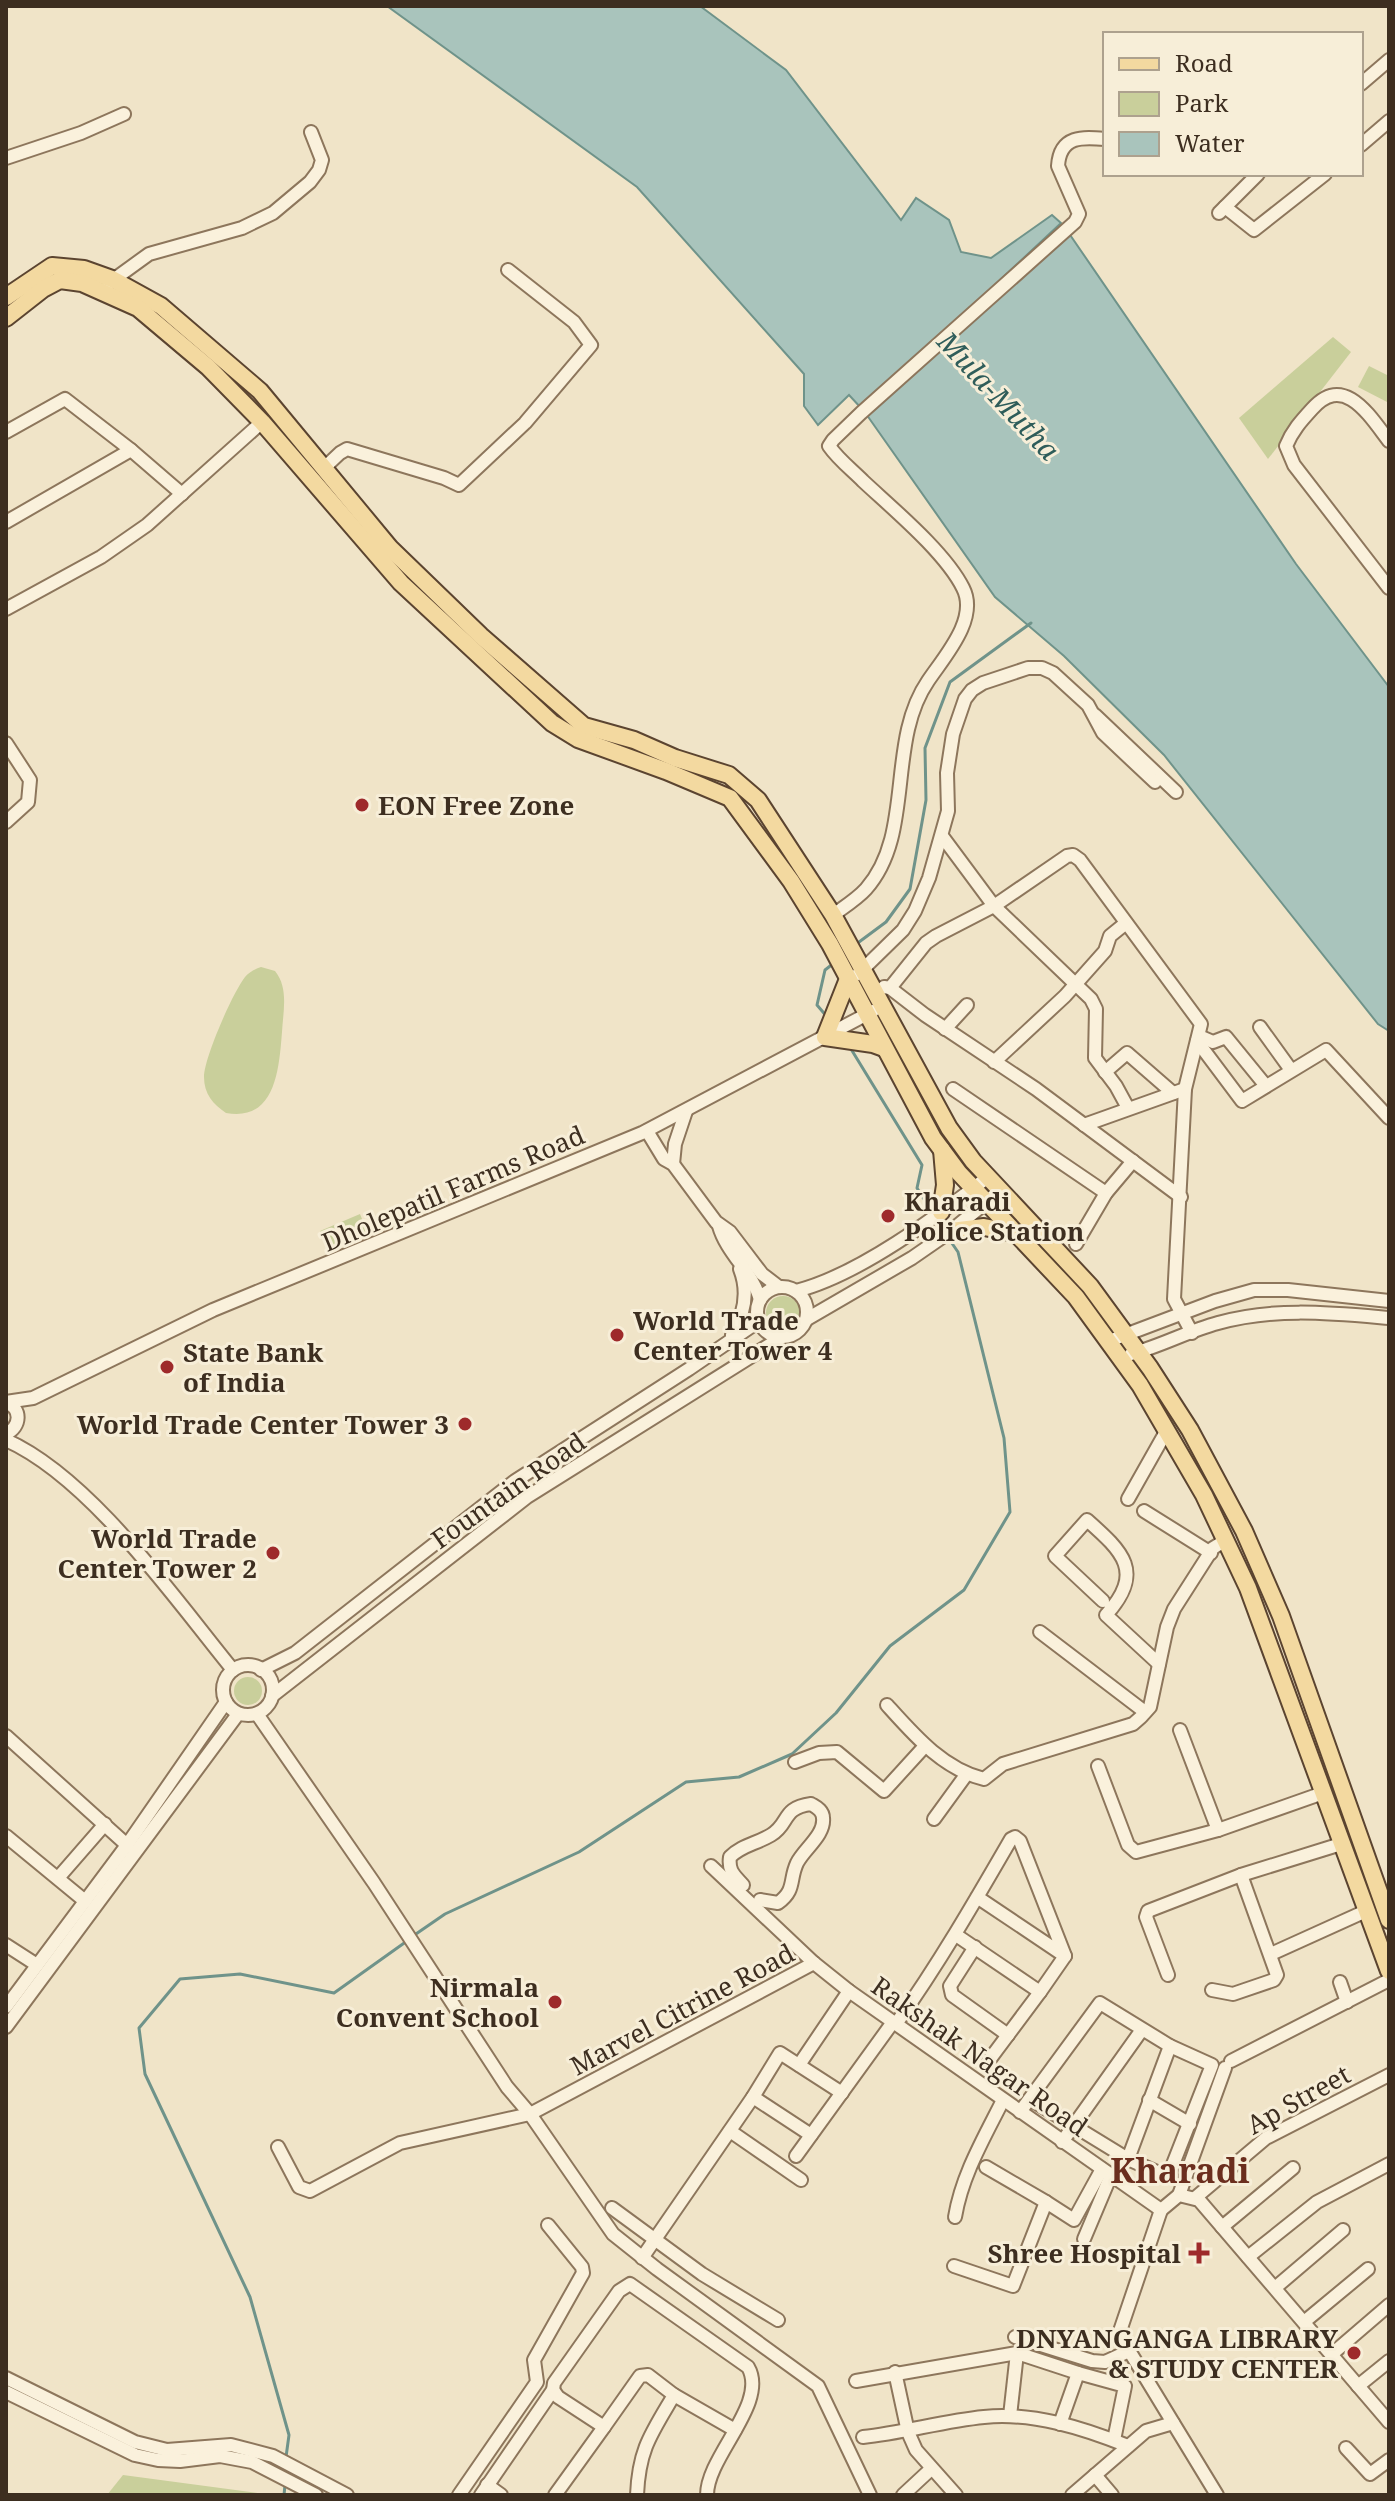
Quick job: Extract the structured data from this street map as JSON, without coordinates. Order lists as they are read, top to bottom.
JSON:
{
  "streets": {
    "street": [
      "Dholepatil Farms Road",
      "Fountain Road",
      "Marvel Citrine Road",
      "Rakshak Nagar Road",
      "Ap Street"
    ]
  },
  "crossings": [
    ["Marvel Citrine Road", "Rakshak Nagar Road"]
  ],
  "districts": ["Kharadi"],
  "water": ["Mula-Mutha"],
  "places": {
    "other": [
      "EON Free Zone",
      "Kharadi Police Station",
      "World Trade Center Tower 4",
      "State Bank of India",
      "World Trade Center Tower 3",
      "World Trade Center Tower 2",
      "Nirmala Convent School",
      "DNYANGANGA LIBRARY & STUDY CENTER"
    ],
    "health": ["Shree Hospital"]
  },
  "legend": ["Road", "Park", "Water"]
}
